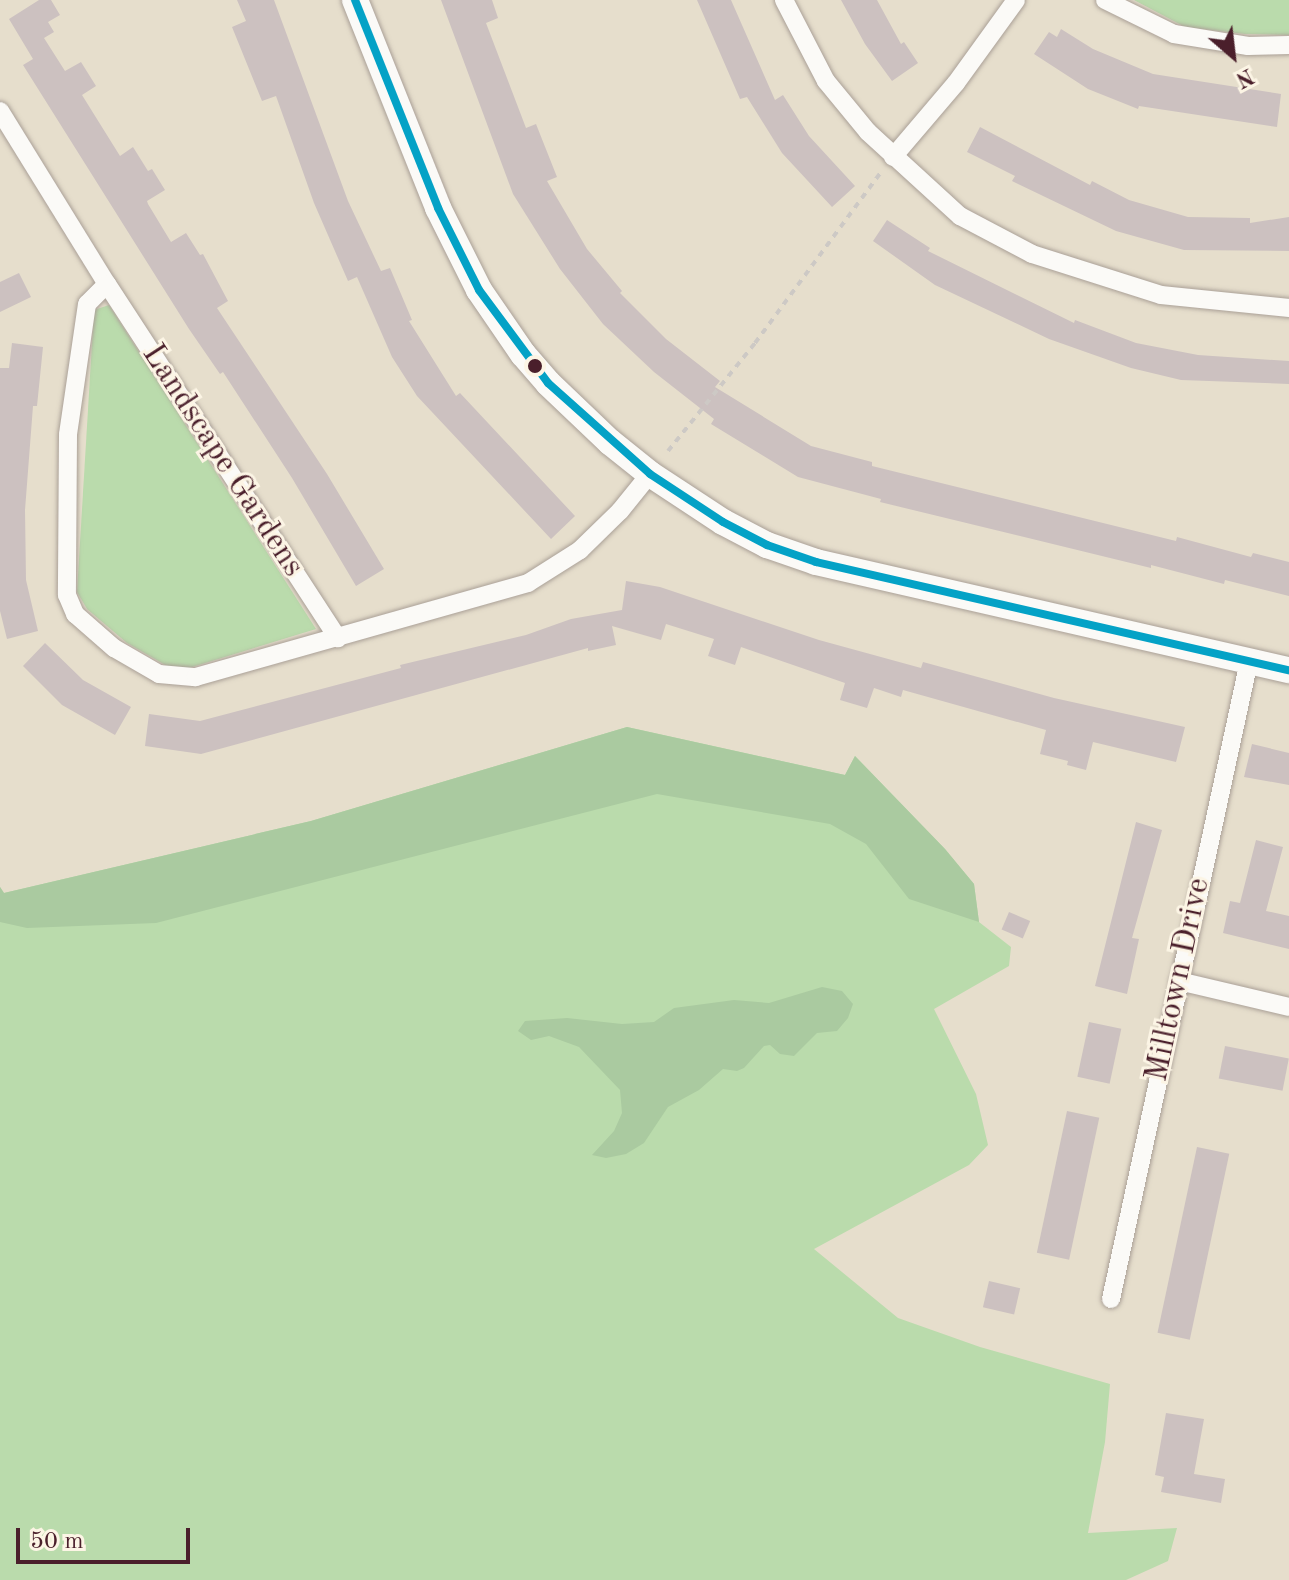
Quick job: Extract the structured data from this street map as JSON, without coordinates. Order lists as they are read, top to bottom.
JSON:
{
  "streets": {
    "street": ["Landscape Gardens", "Milltown Drive"]
  },
  "scale_bar": "50 m",
  "north": "bottom right"
}
